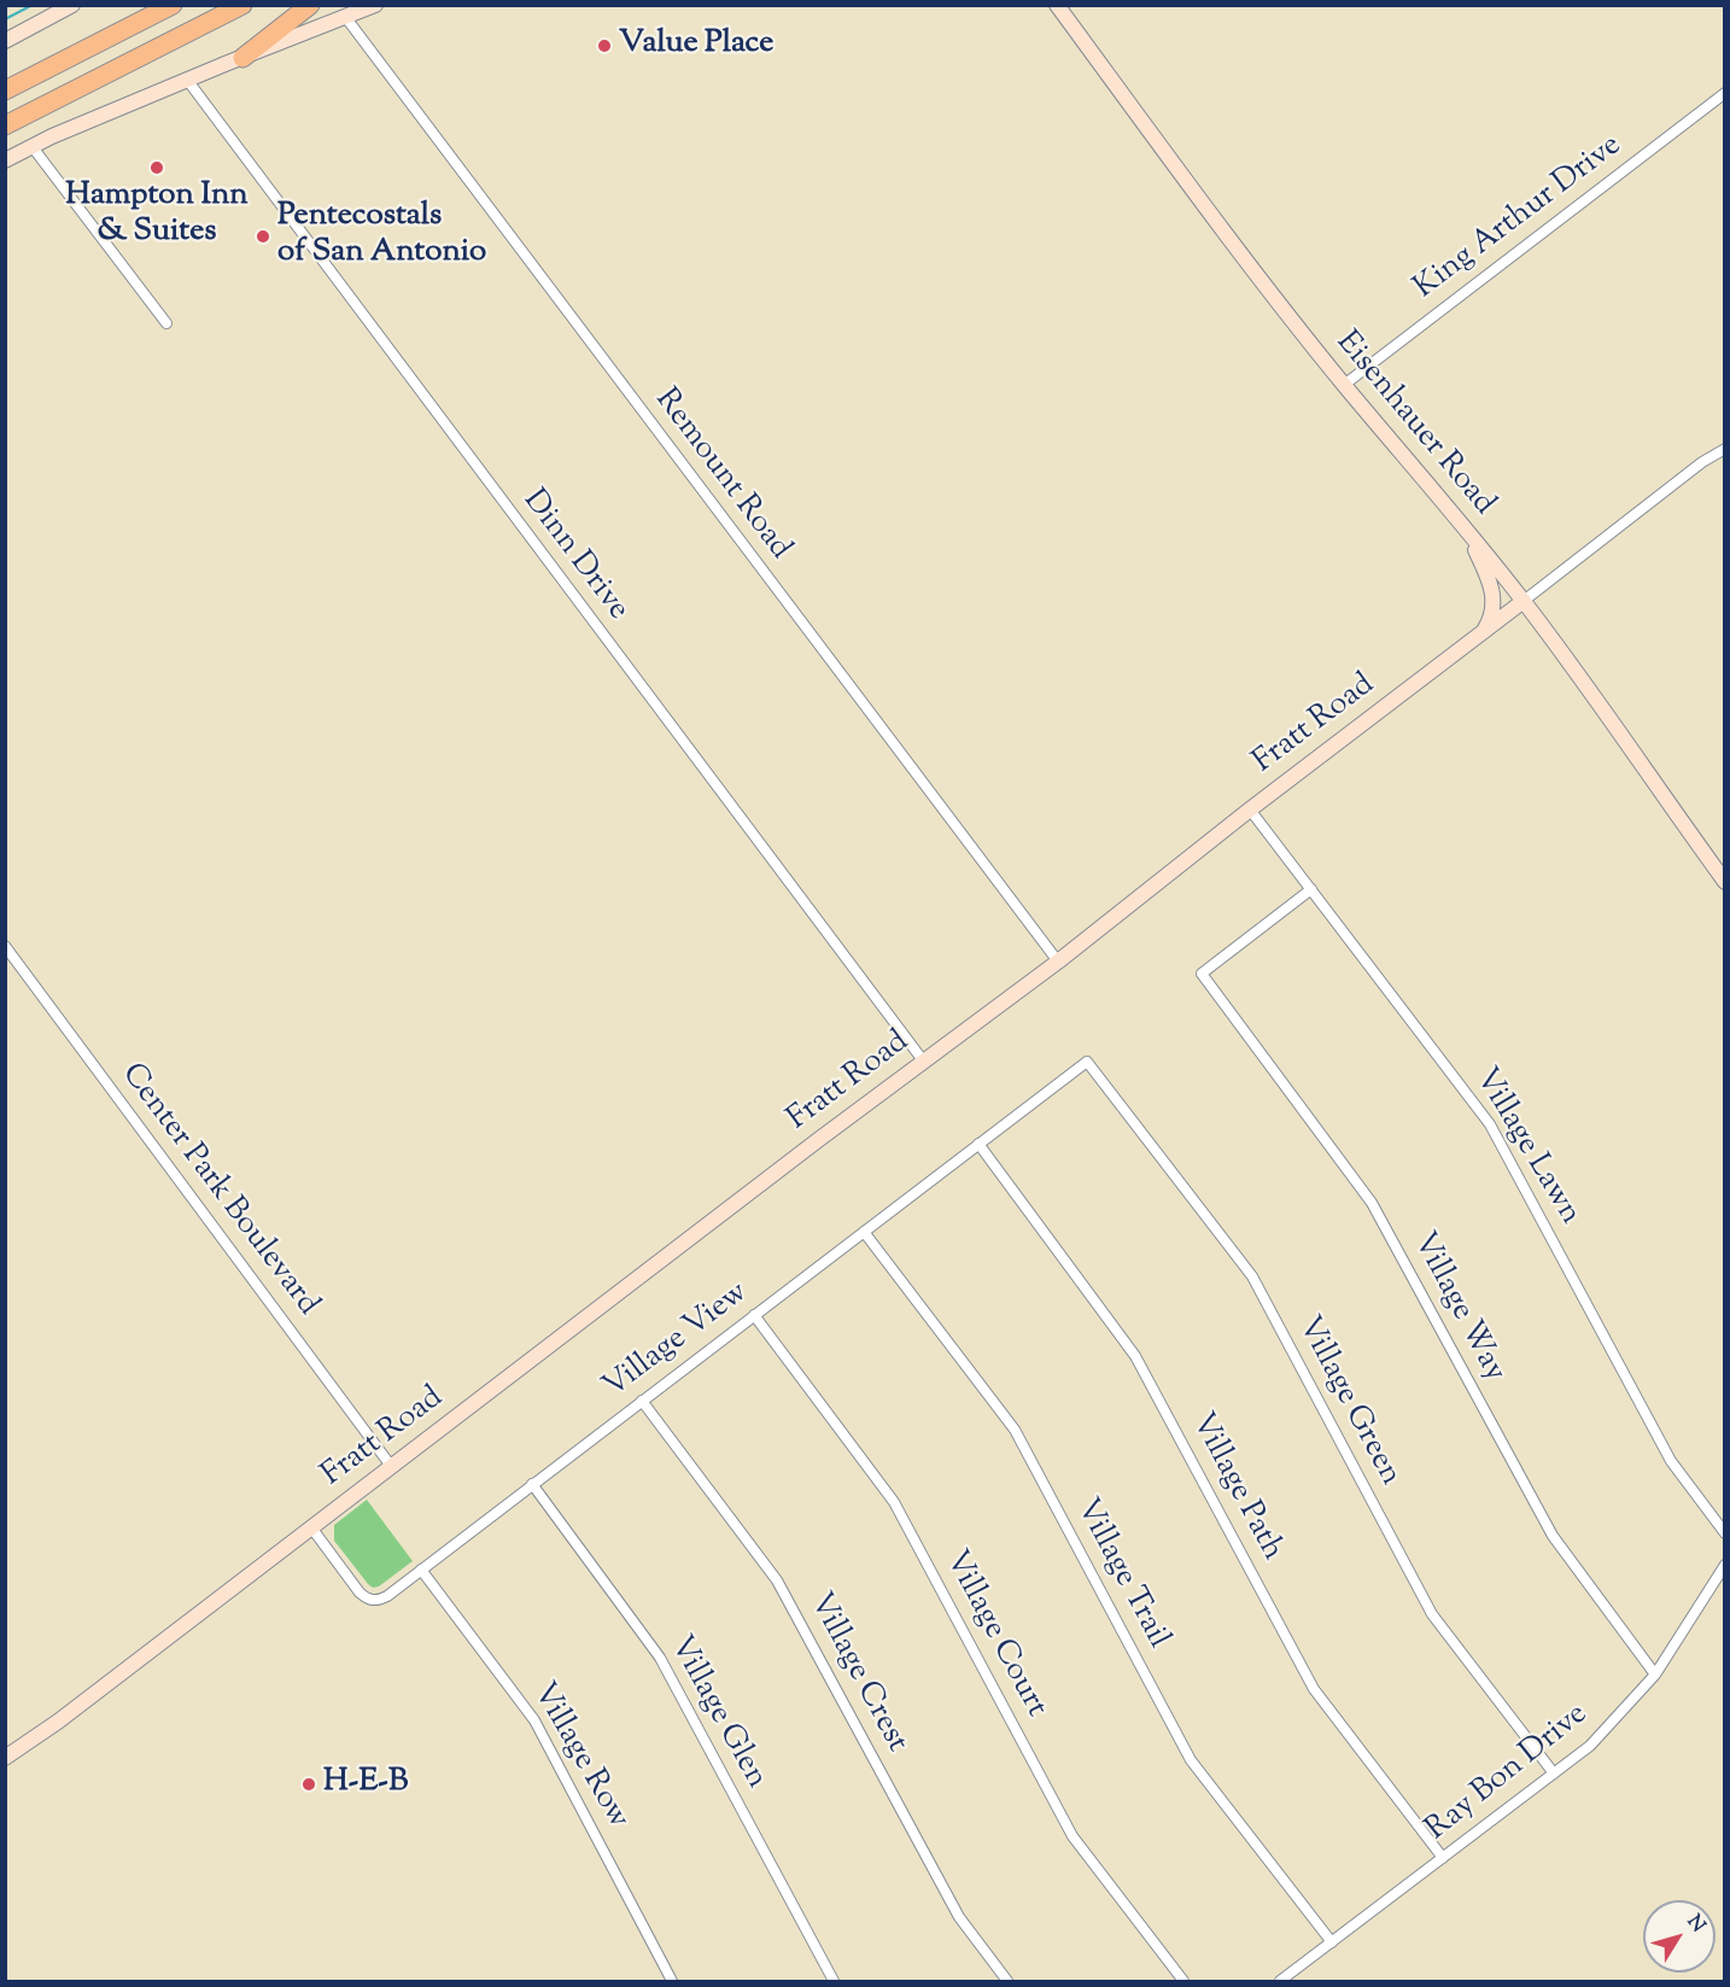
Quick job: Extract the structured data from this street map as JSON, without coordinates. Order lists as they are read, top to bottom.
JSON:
{
  "streets": {
    "street": [
      "King Arthur Drive",
      "Eisenhauer Road",
      "Remount Road",
      "Dinn Drive",
      "Fratt Road",
      "Village Lawn",
      "Center Park Boulevard",
      "Village Way",
      "Village View",
      "Village Green",
      "Village Path",
      "Village Trail",
      "Village Court",
      "Village Crest",
      "Village Glen",
      "Village Row",
      "Ray Bon Drive"
    ]
  },
  "crossings": [
    ["King Arthur Drive", "Eisenhauer Road"],
    ["Eisenhauer Road", "Fratt Road"],
    ["Remount Road", "Fratt Road"],
    ["Dinn Drive", "Fratt Road"],
    ["Fratt Road", "Village Lawn"],
    ["Fratt Road", "Center Park Boulevard"],
    ["Fratt Road", "Village View"],
    ["Village Lawn", "Village Way"],
    ["Village Way", "Ray Bon Drive"],
    ["Village View", "Village Green"],
    ["Village View", "Village Path"],
    ["Village View", "Village Trail"],
    ["Village View", "Village Court"],
    ["Village View", "Village Crest"],
    ["Village View", "Village Glen"],
    ["Village View", "Village Row"],
    ["Village Green", "Ray Bon Drive"],
    ["Village Path", "Ray Bon Drive"],
    ["Village Trail", "Ray Bon Drive"]
  ],
  "places": [
    "Value Place",
    "Hampton Inn & Suites",
    "Pentecostals of San Antonio",
    "H-E-B"
  ],
  "north": "top right"
}
